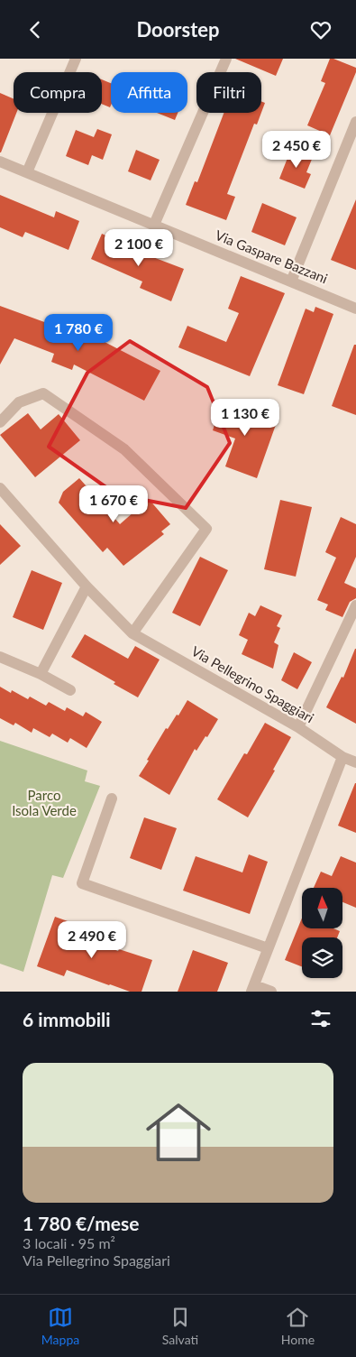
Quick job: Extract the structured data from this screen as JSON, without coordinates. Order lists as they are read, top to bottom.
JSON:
{
  "streets": {
    "street": ["Via Gaspare Bazzani", "Via Pellegrino Spaggiari"]
  },
  "parks": ["Parco Isola Verde"],
  "north": "top",
  "page": {
    "header": "Doorstep",
    "chip": ["Compra", "Affitta", "Filtri"],
    "price": [
      "2 450 €",
      "2 100 €",
      "1 780 €",
      "1 130 €",
      "1 670 €",
      "2 490 €"
    ],
    "heading": "6 immobili",
    "list": [
      {
        "name": "1 780 €/mese",
        "note": "3 locali · 95 m² · Via Pellegrino Spaggiari"
      }
    ],
    "tabs": ["Mappa", "Salvati", "Home"]
  }
}
